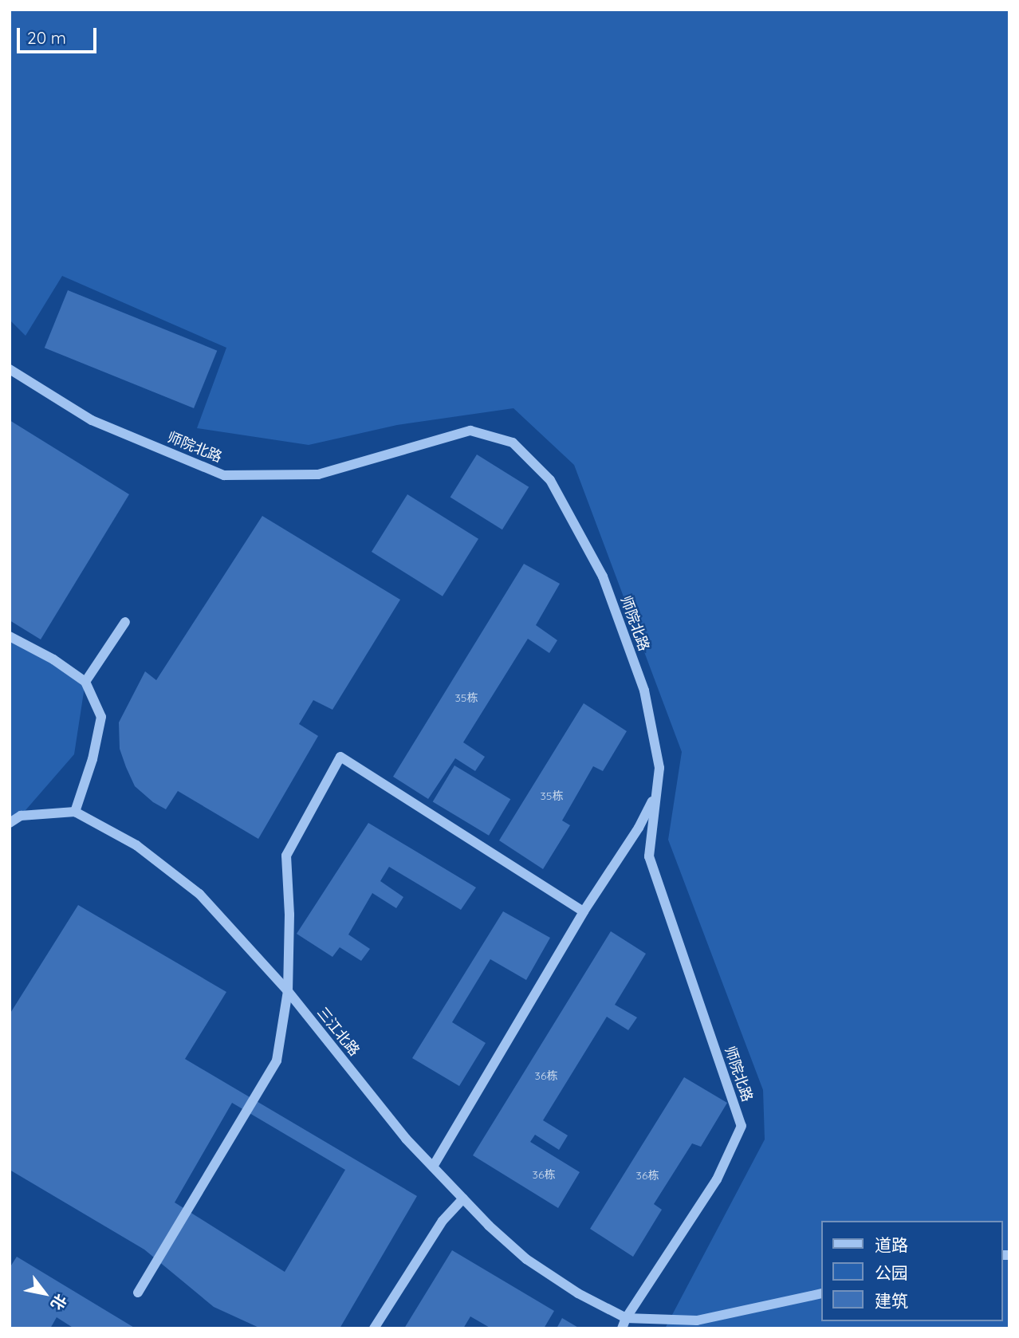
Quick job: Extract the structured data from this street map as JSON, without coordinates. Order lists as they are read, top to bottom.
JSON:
{
  "streets": {
    "street": ["师院北路", "三江北路"]
  },
  "crossings": [
    ["师院北路", "三江北路"]
  ],
  "house_numbers": [
    "35栋",
    "35栋",
    "36栋",
    "36栋",
    "36栋"
  ],
  "legend": ["道路", "公园", "建筑"],
  "scale_bar": "20 m",
  "north": "bottom right"
}
